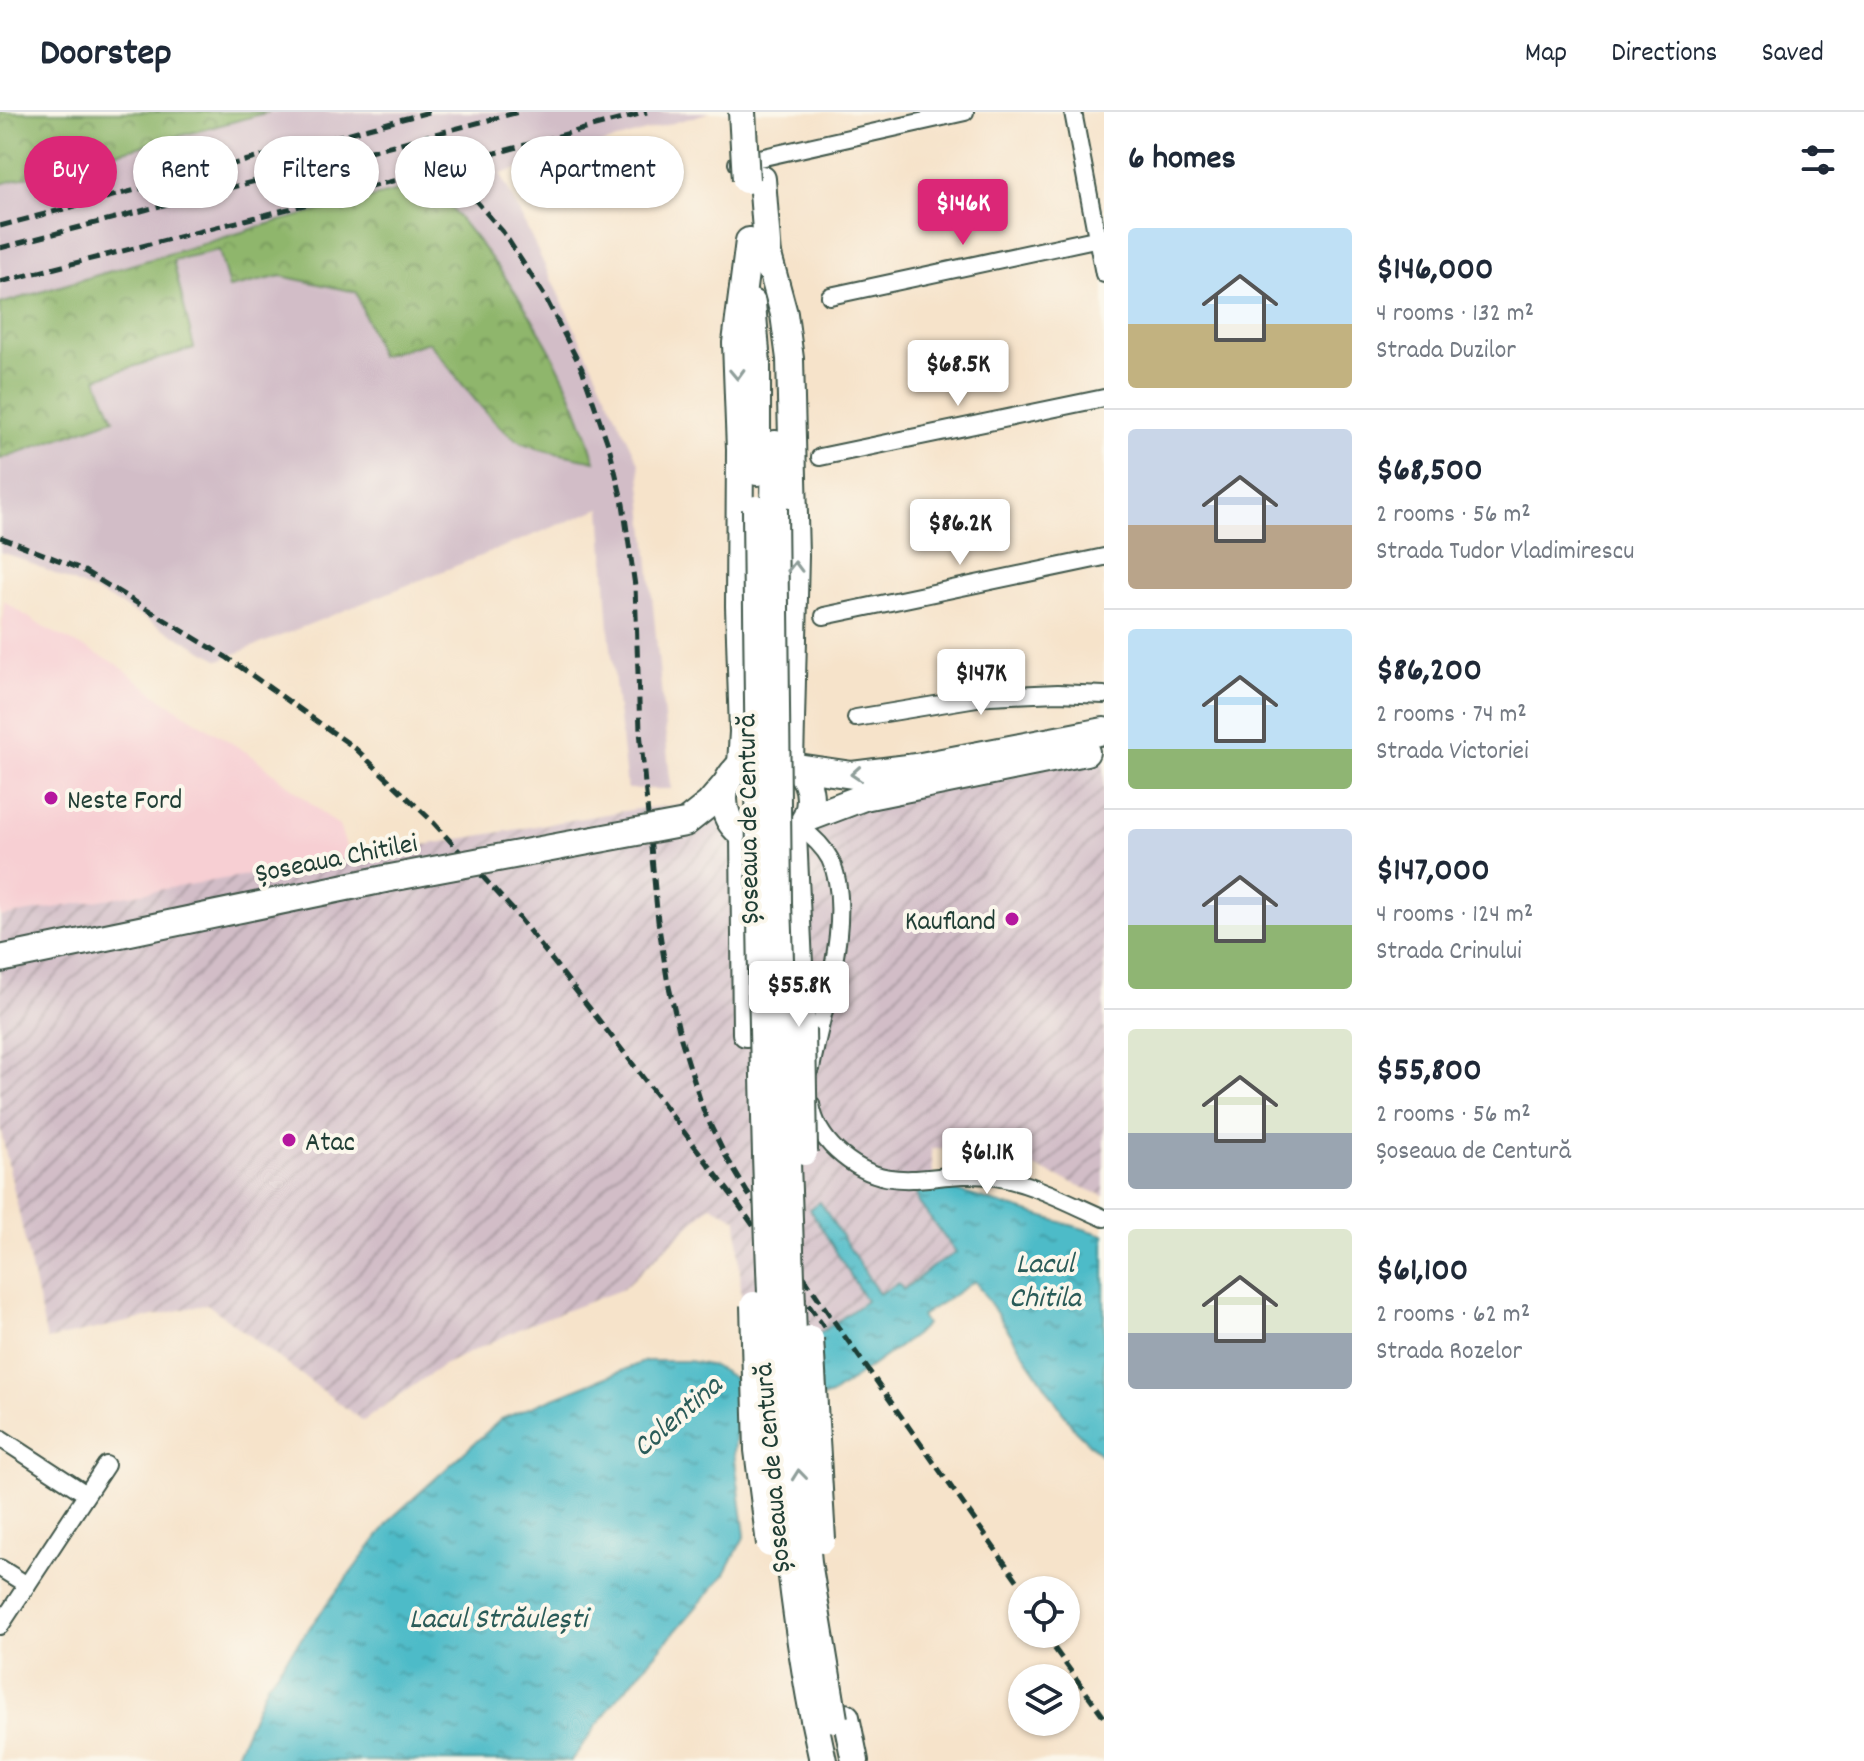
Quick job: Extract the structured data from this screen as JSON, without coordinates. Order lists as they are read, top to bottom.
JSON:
{
  "streets": {
    "main road": ["Șoseaua de Centură", "Șoseaua Chitilei"]
  },
  "water": ["Lacul Chitila", "Colentina", "Lacul Străulești"],
  "places": ["Neste Ford", "Kaufland", "Atac"],
  "page": {
    "header": "Doorstep",
    "nav": ["Map", "Directions", "Saved"],
    "heading": "6 homes",
    "chip": [
      "Buy",
      "Rent",
      "Filters",
      "New",
      "Apartment"
    ],
    "price": [
      "$146K",
      "$68.5K",
      "$86.2K",
      "$147K",
      "$55.8K",
      "$61.1K"
    ],
    "list": [
      {
        "name": "$146,000",
        "note": "4 rooms · 132 m² · Strada Duzilor"
      },
      {
        "name": "$68,500",
        "note": "2 rooms · 56 m² · Strada Tudor Vladimirescu"
      },
      {
        "name": "$86,200",
        "note": "2 rooms · 74 m² · Strada Victoriei"
      },
      {
        "name": "$147,000",
        "note": "4 rooms · 124 m² · Strada Crinului"
      },
      {
        "name": "$55,800",
        "note": "2 rooms · 56 m² · Șoseaua de Centură"
      },
      {
        "name": "$61,100",
        "note": "2 rooms · 62 m² · Strada Rozelor"
      }
    ]
  }
}
